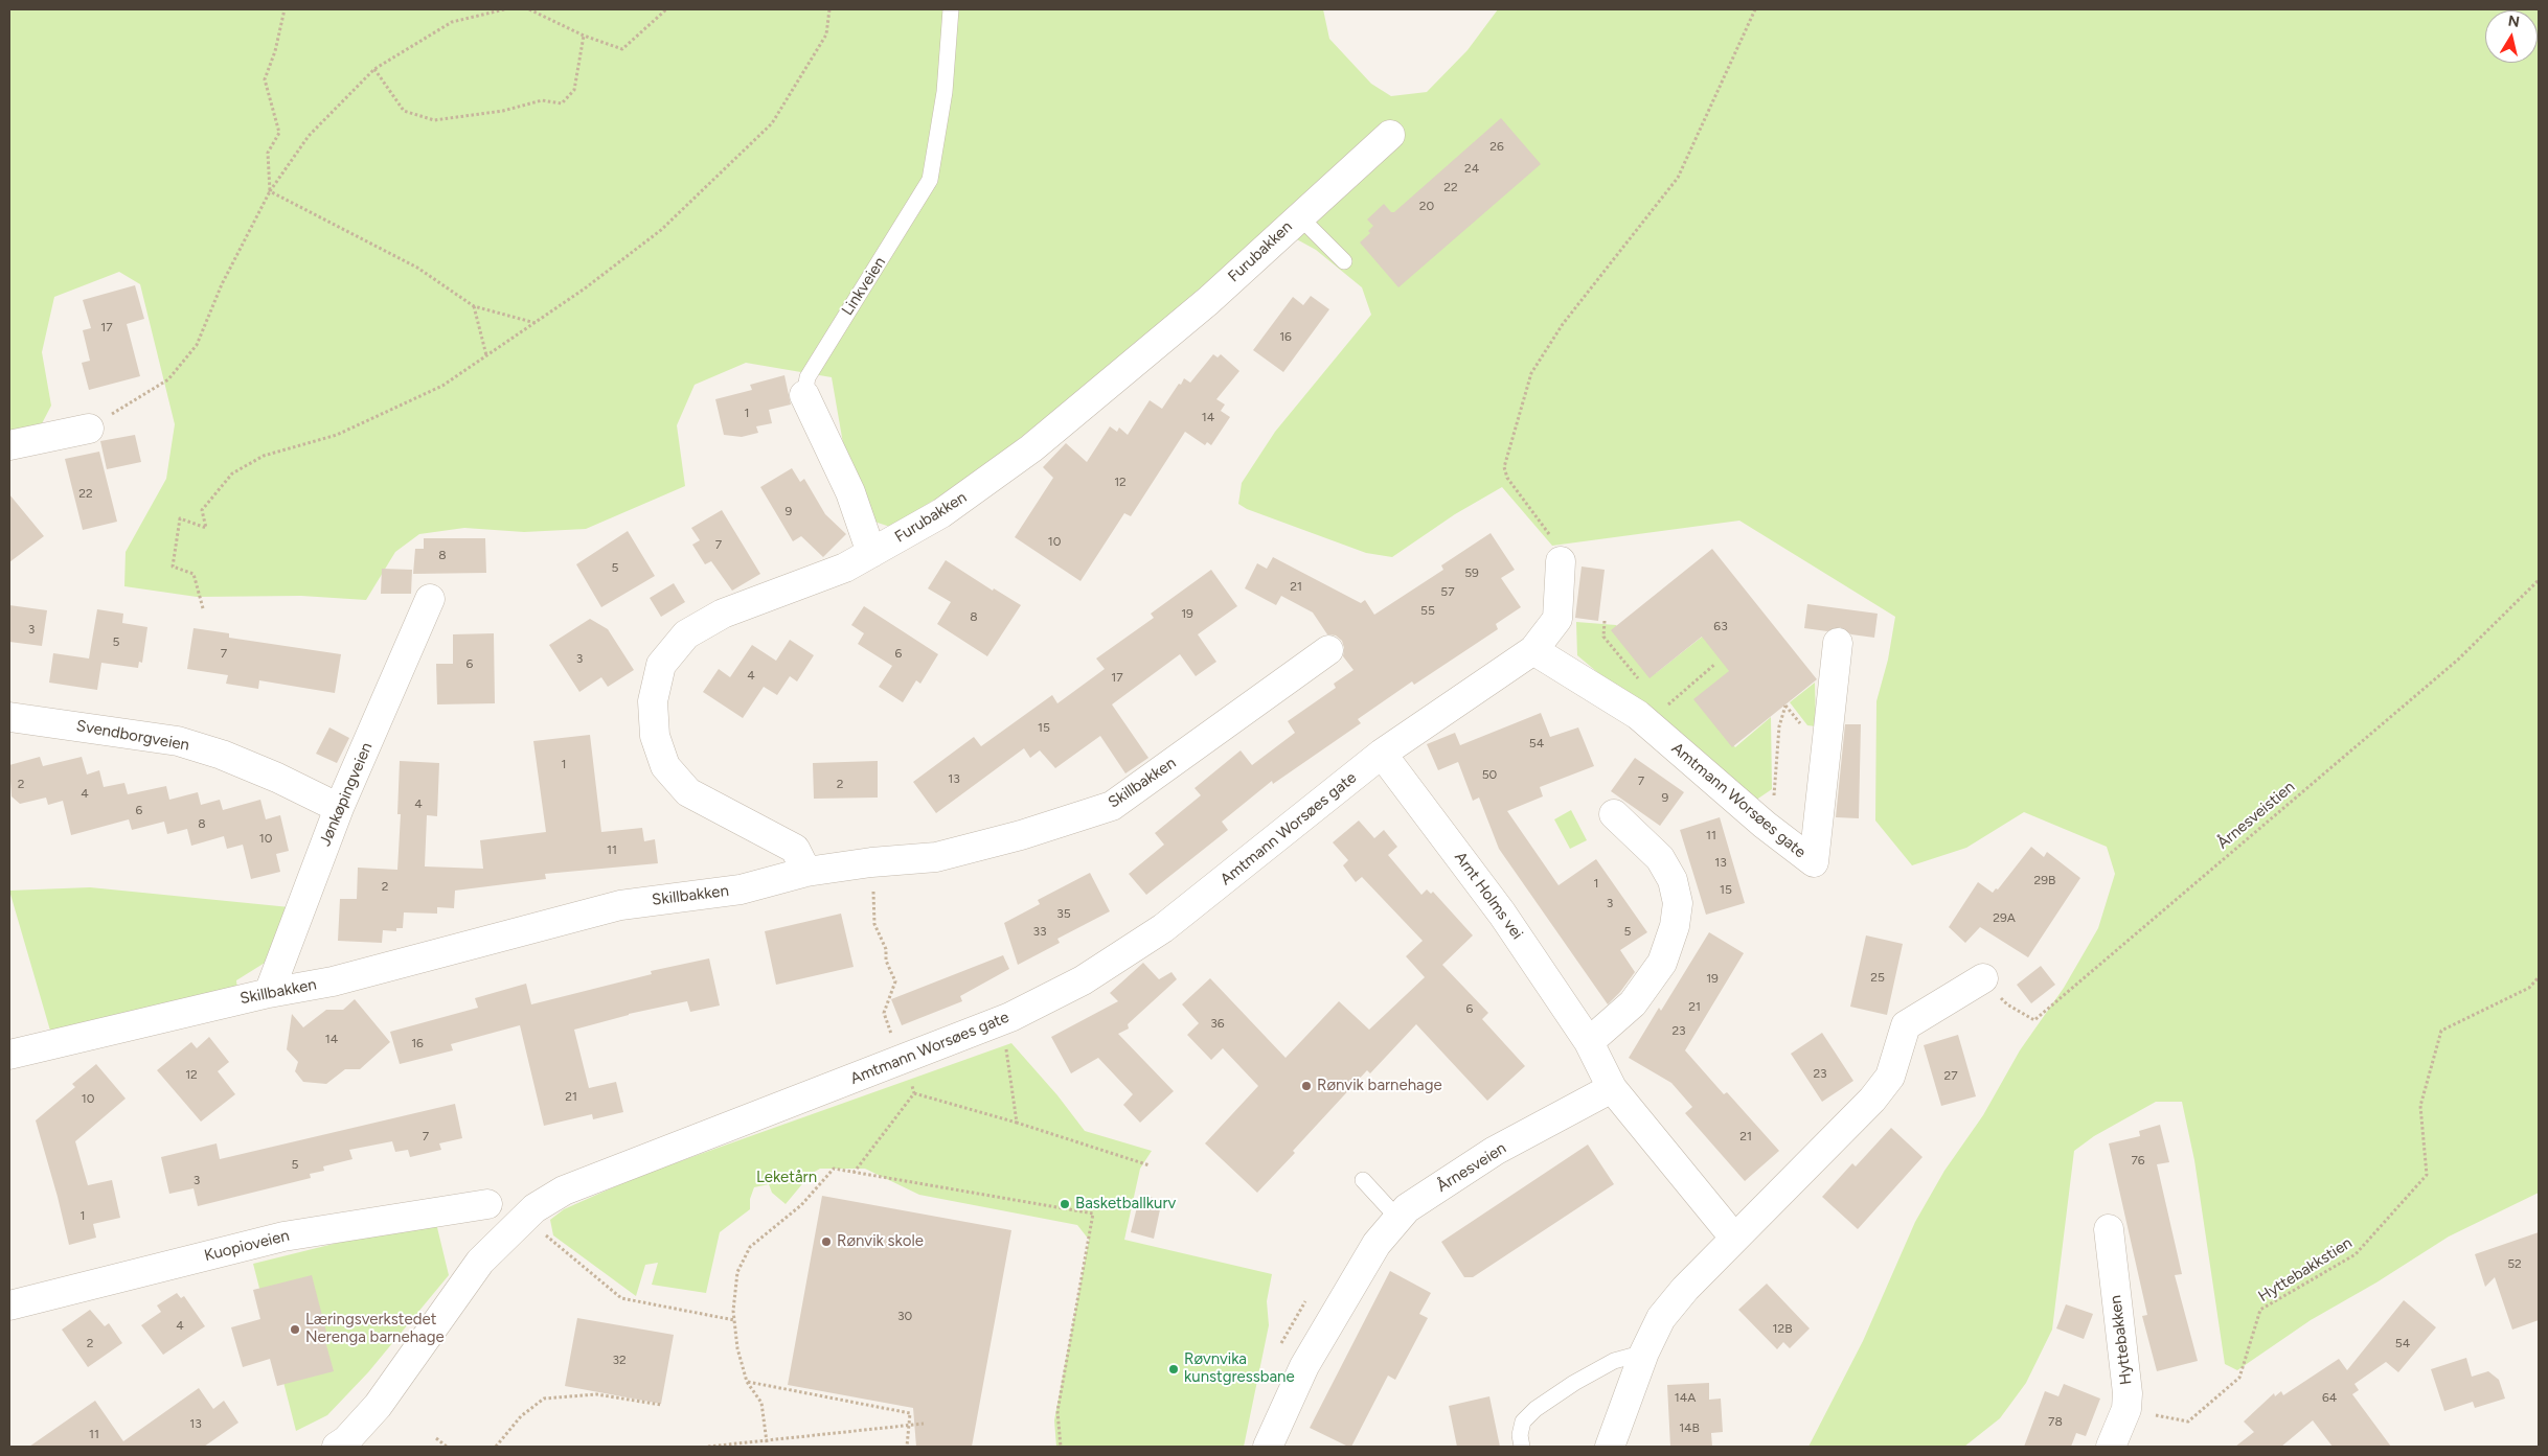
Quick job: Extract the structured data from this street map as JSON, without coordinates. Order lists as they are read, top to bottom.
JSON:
{
  "streets": {
    "street": [
      "Furubakken",
      "Linkveien",
      "Svendborgveien",
      "Skillbakken",
      "Jønkøpingveien",
      "Amtmann Worsøes gate",
      "Arnt Holms vei",
      "Årnesveien",
      "Kuopioveien",
      "Hyttebakken"
    ],
    "path": ["Årnesveistien", "Hyttebakkstien"]
  },
  "crossings": [
    ["Furubakken", "Linkveien"],
    ["Furubakken", "Skillbakken"],
    ["Svendborgveien", "Jønkøpingveien"],
    ["Skillbakken", "Jønkøpingveien"],
    ["Amtmann Worsøes gate", "Arnt Holms vei"],
    ["Arnt Holms vei", "Årnesveien"],
    ["Hyttebakkstien", "Hyttebakken"]
  ],
  "parks": ["Leketårn"],
  "places": [
    "Rønvik barnehage",
    "Basketballkurv",
    "Rønvik skole",
    "Læringsverkstedet Nerenga barnehage",
    "Røvnvika kunstgressbane"
  ],
  "house_numbers": [
    "26",
    "24",
    "22",
    "20",
    "17",
    "16",
    "1",
    "14",
    "12",
    "22",
    "9",
    "10",
    "7",
    "8",
    "5",
    "59",
    "21",
    "57",
    "55",
    "19",
    "8",
    "63",
    "3",
    "5",
    "7",
    "6",
    "3",
    "6",
    "4",
    "17",
    "15",
    "54",
    "1",
    "50",
    "13",
    "7",
    "2",
    "2",
    "4",
    "9",
    "4",
    "6",
    "8",
    "11",
    "10",
    "11",
    "13",
    "29B",
    "1",
    "2",
    "15",
    "3",
    "35",
    "29A",
    "33",
    "5",
    "25",
    "19",
    "21",
    "6",
    "36",
    "23",
    "14",
    "16",
    "23",
    "12",
    "27",
    "21",
    "10",
    "7",
    "21",
    "76",
    "5",
    "3",
    "1",
    "52",
    "30",
    "4",
    "12B",
    "2",
    "54",
    "32",
    "14A",
    "64",
    "78",
    "13",
    "14B",
    "11"
  ],
  "north": "top"
}
